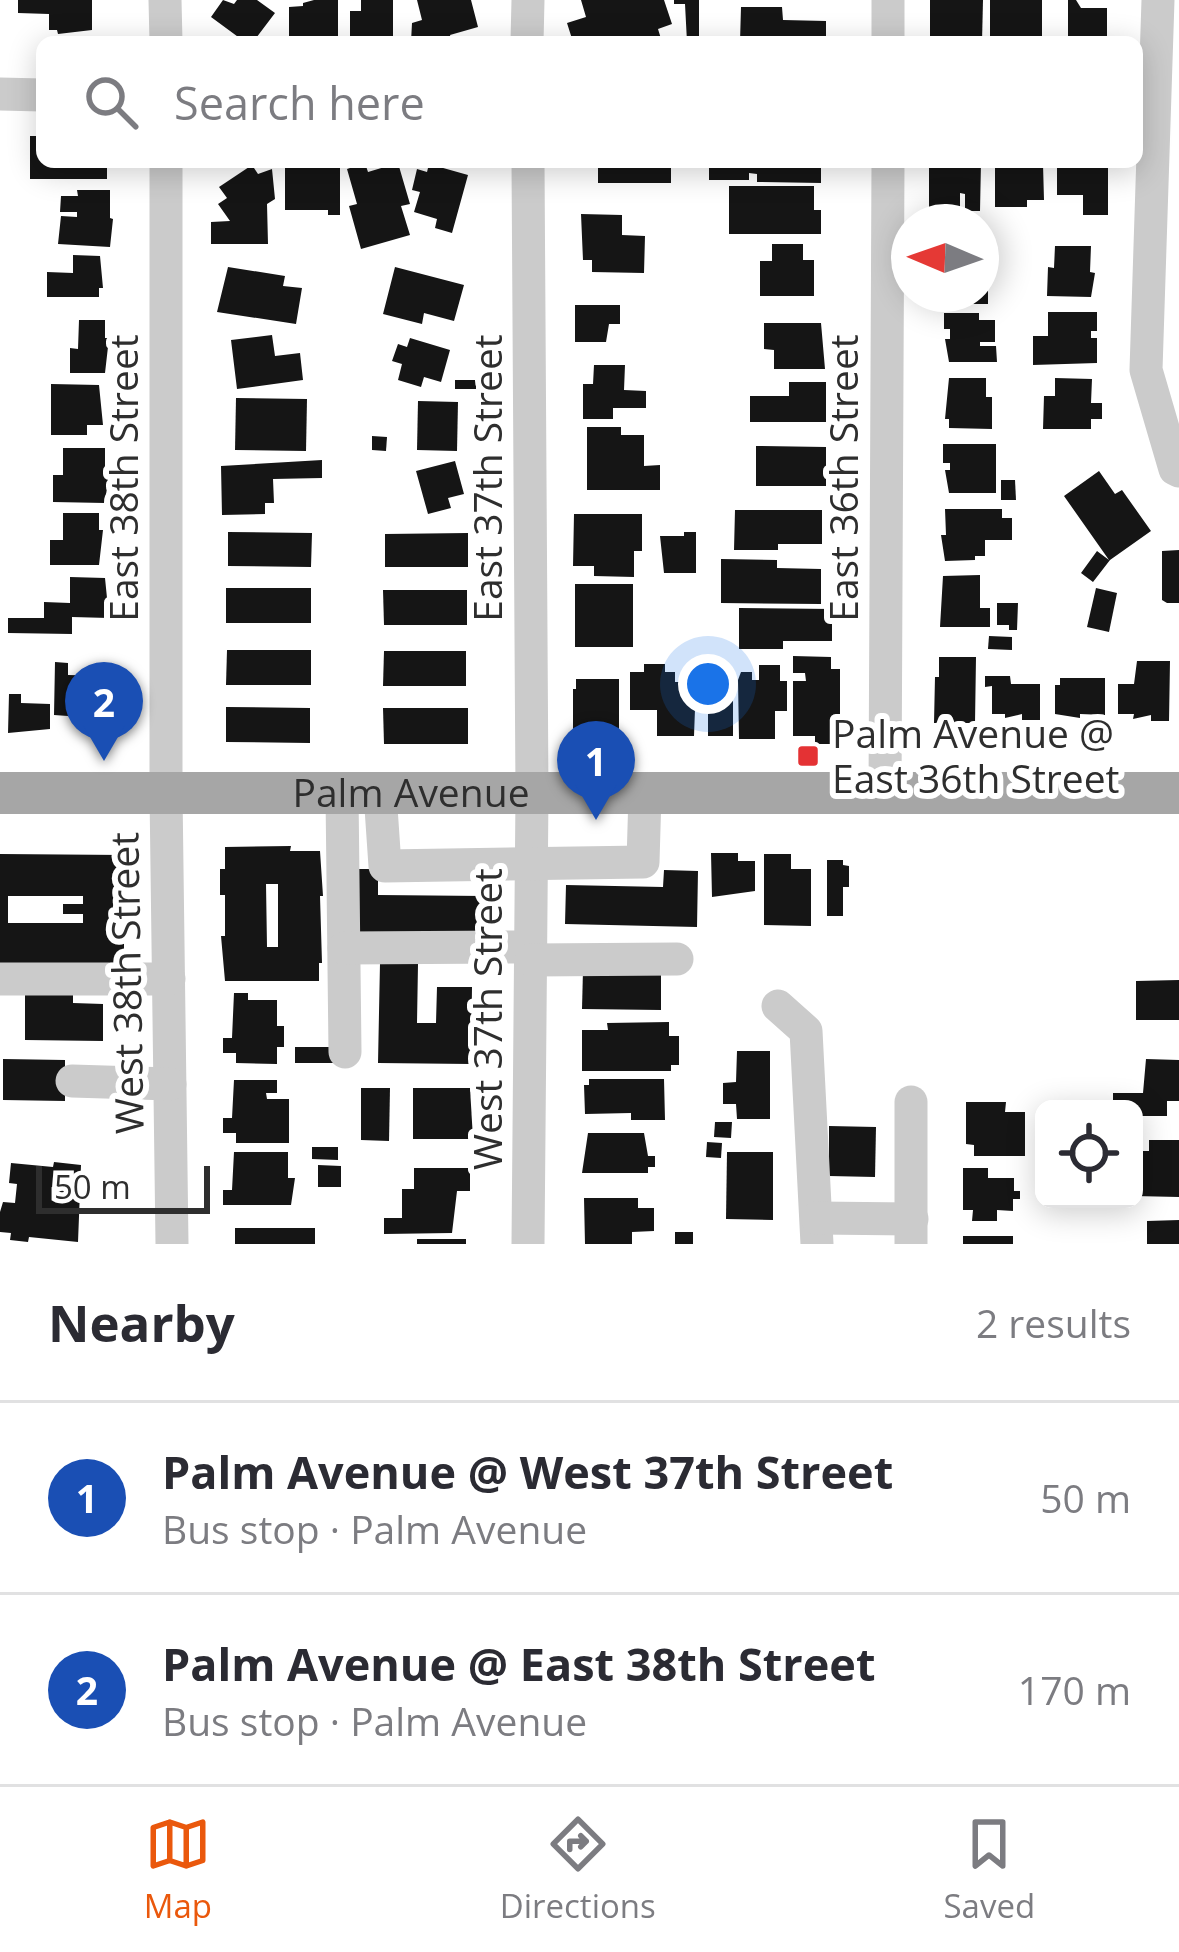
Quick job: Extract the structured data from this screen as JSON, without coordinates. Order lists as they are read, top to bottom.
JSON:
{
  "streets": {
    "main road": ["Palm Avenue"],
    "street": [
      "East 38th Street",
      "East 37th Street",
      "East 36th Street",
      "West 38th Street",
      "West 37th Street"
    ]
  },
  "crossings": [
    ["East 38th Street", "Palm Avenue"],
    ["East 38th Street", "West 38th Street"],
    ["East 37th Street", "Palm Avenue"],
    ["East 37th Street", "West 37th Street"],
    ["East 36th Street", "Palm Avenue"],
    ["Palm Avenue", "West 38th Street"],
    ["Palm Avenue", "West 37th Street"]
  ],
  "places": {
    "transit": ["Palm Avenue @ East 36th Street"]
  },
  "scale_bar": "50 m",
  "north": "left",
  "page": {
    "search": "Search here",
    "pins": ["2", "1"],
    "scale": "50 m",
    "heading": ["Nearby", "2 results"],
    "list": [
      {
        "mark": "1",
        "name": "Palm Avenue @ West 37th Street",
        "note": "Bus stop · Palm Avenue",
        "value": "50 m"
      },
      {
        "mark": "2",
        "name": "Palm Avenue @ East 38th Street",
        "note": "Bus stop · Palm Avenue",
        "value": "170 m"
      }
    ],
    "nav": ["Map", "Directions", "Saved"]
  }
}
